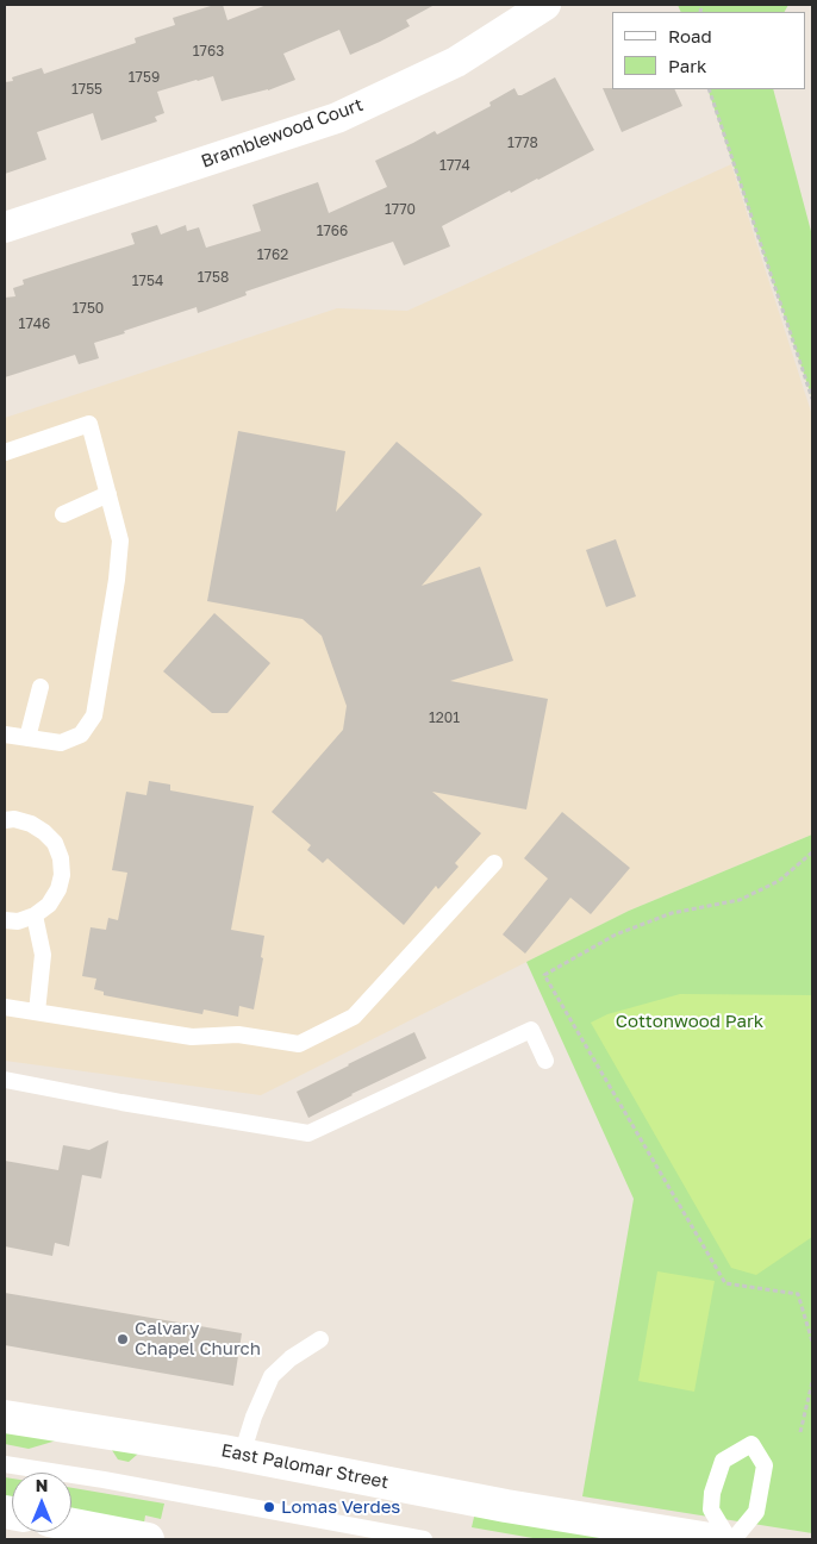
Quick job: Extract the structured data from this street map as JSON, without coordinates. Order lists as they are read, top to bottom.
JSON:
{
  "streets": {
    "main road": ["East Palomar Street"],
    "street": ["Bramblewood Court"]
  },
  "parks": ["Cottonwood Park"],
  "places": ["Calvary Chapel Church", "Lomas Verdes"],
  "house_numbers": [
    "1763",
    "1759",
    "1755",
    "1778",
    "1774",
    "1770",
    "1766",
    "1762",
    "1758",
    "1754",
    "1750",
    "1746",
    "1201"
  ],
  "legend": ["Road", "Park"],
  "north": "top"
}
